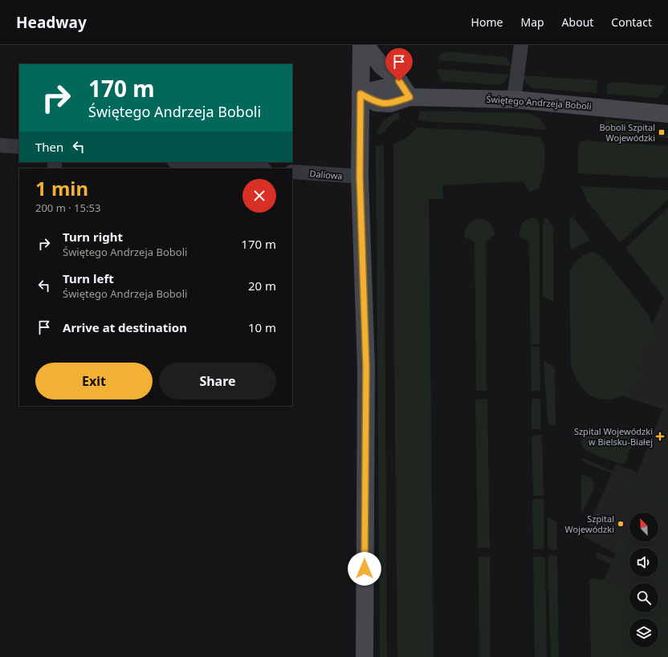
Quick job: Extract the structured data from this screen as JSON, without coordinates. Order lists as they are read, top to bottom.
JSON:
{
  "streets": {
    "street": ["Świętego Andrzeja Boboli", "Daliowa"]
  },
  "places": {
    "transit": ["Boboli Szpital Wojewódzki"],
    "health": ["Szpital Wojewódzki w Bielsku-Białej"],
    "other": ["Szpital Wojewódzki"]
  },
  "north": "top left",
  "page": {
    "header": "Headway",
    "nav": [
      "Home",
      "Map",
      "About",
      "Contact"
    ],
    "turn": ["170 m", "Świętego Andrzeja Boboli"],
    "then": "Then",
    "heading": ["1 min", "200 m · 15:53"],
    "list": [
      {
        "name": "Turn right",
        "note": "Świętego Andrzeja Boboli",
        "value": "170 m"
      },
      {
        "name": "Turn left",
        "note": "Świętego Andrzeja Boboli",
        "value": "20 m"
      },
      {
        "name": "Arrive at destination",
        "value": "10 m"
      }
    ],
    "buttons": ["Exit", "Share"]
  }
}
